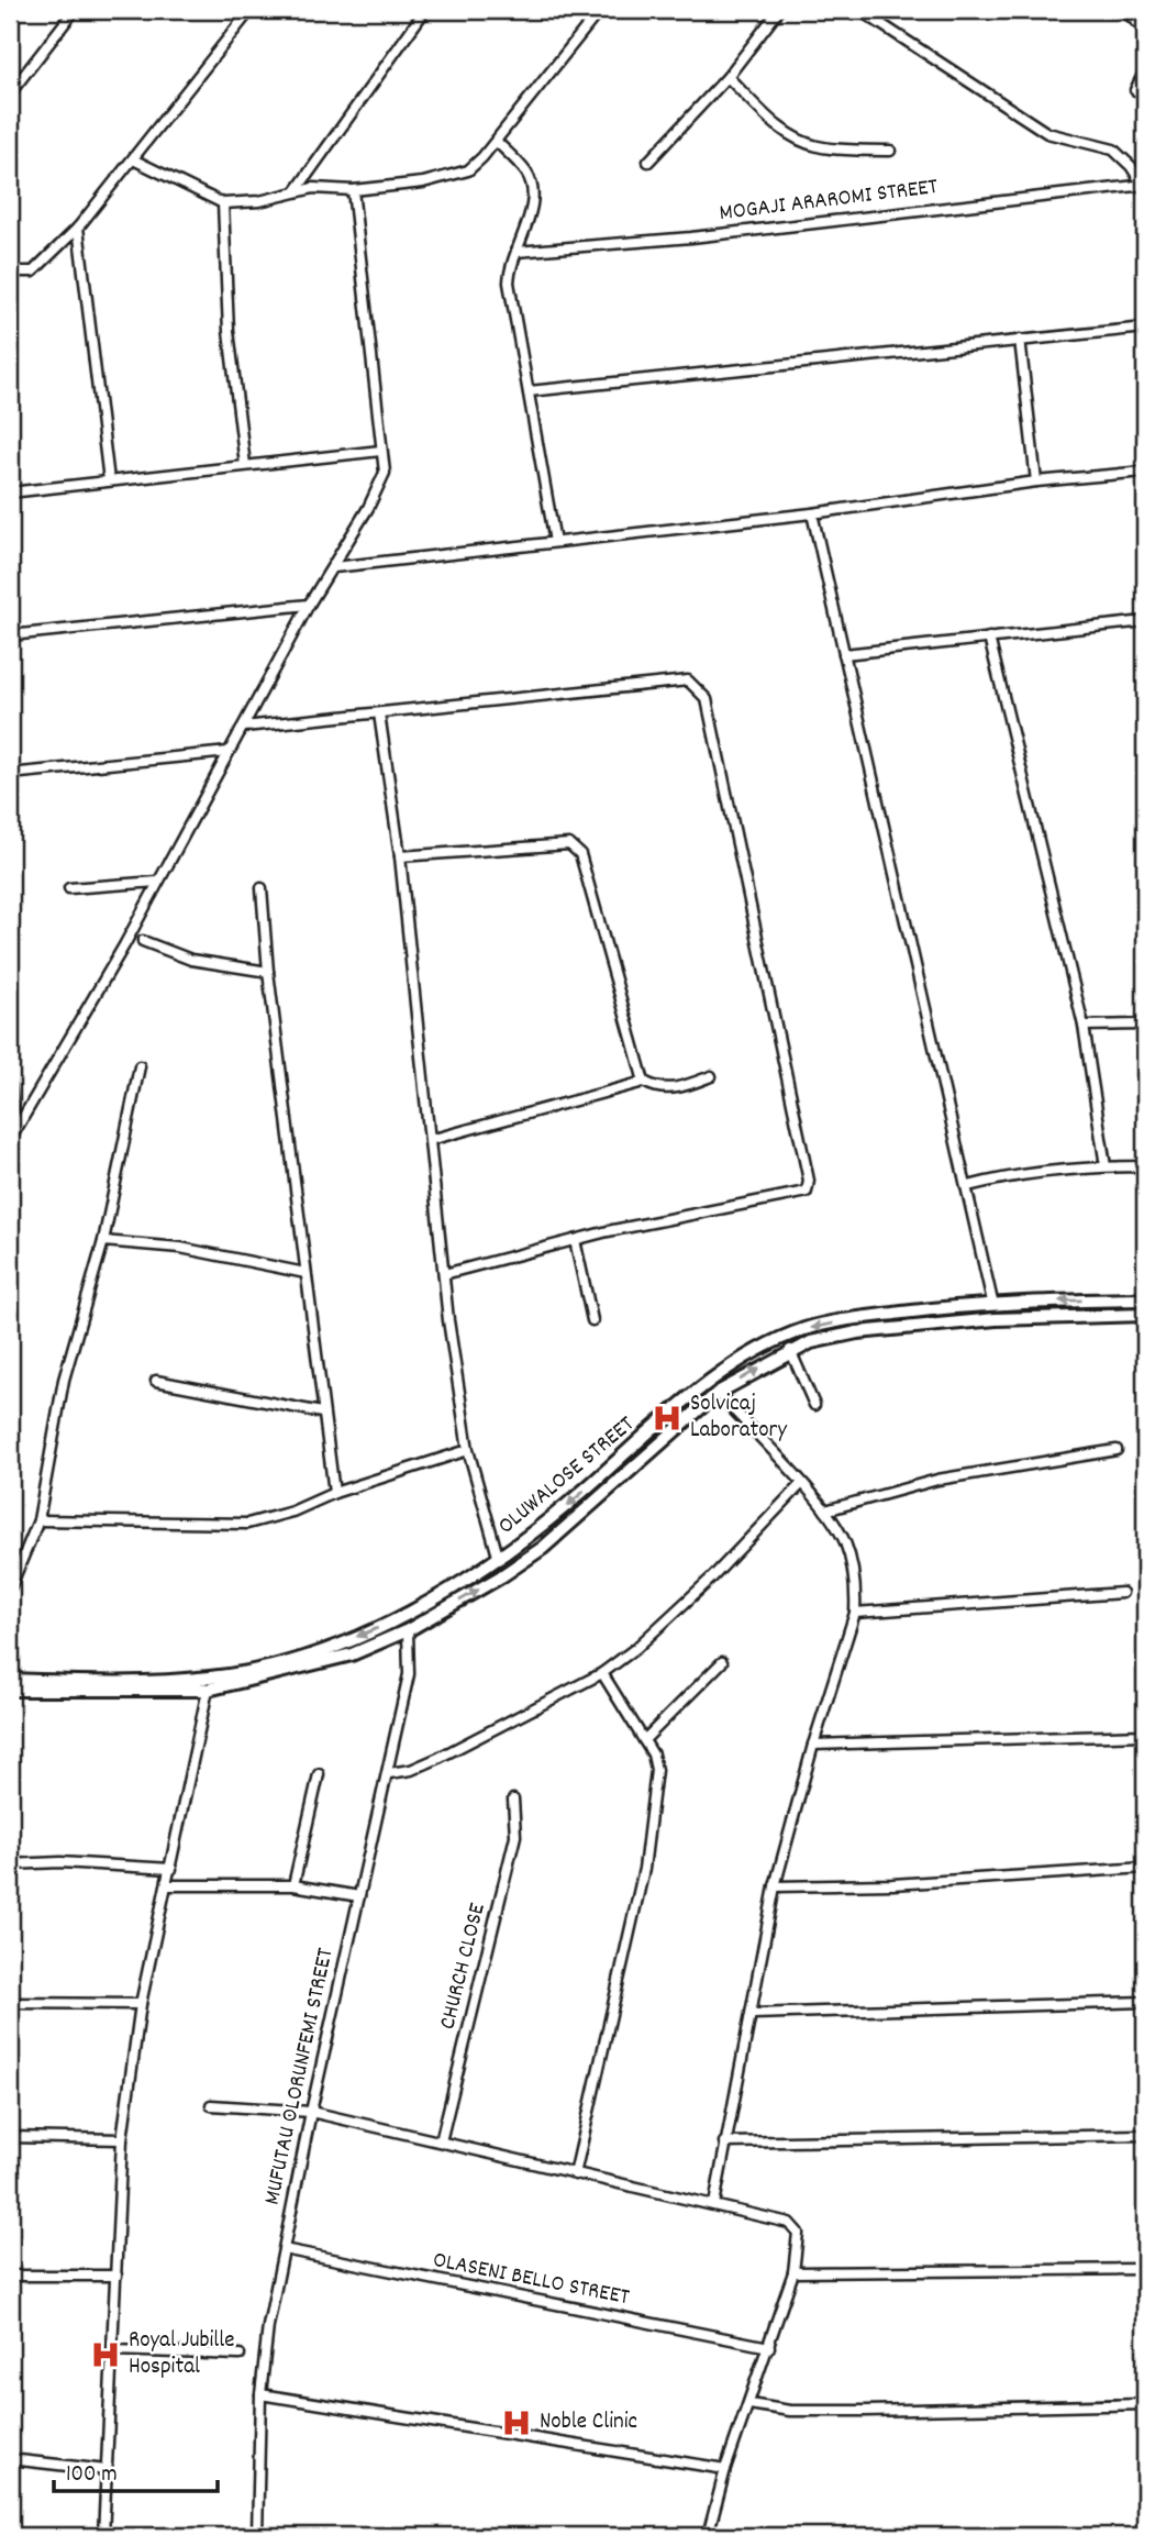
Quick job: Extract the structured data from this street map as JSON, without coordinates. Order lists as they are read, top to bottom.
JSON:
{
  "streets": {
    "street": [
      "MOGAJI ARAROMI STREET",
      "OLUWALOSE STREET",
      "CHURCH CLOSE",
      "MUFUTAU OLORUNFEMI STREET",
      "OLASENI BELLO STREET"
    ]
  },
  "crossings": [
    ["OLUWALOSE STREET", "MUFUTAU OLORUNFEMI STREET"],
    ["MUFUTAU OLORUNFEMI STREET", "OLASENI BELLO STREET"]
  ],
  "places": {
    "hospital": ["Solvicaj Laboratory", "Royal Jubille Hospital", "Noble Clinic"]
  },
  "scale_bar": "100 m"
}
